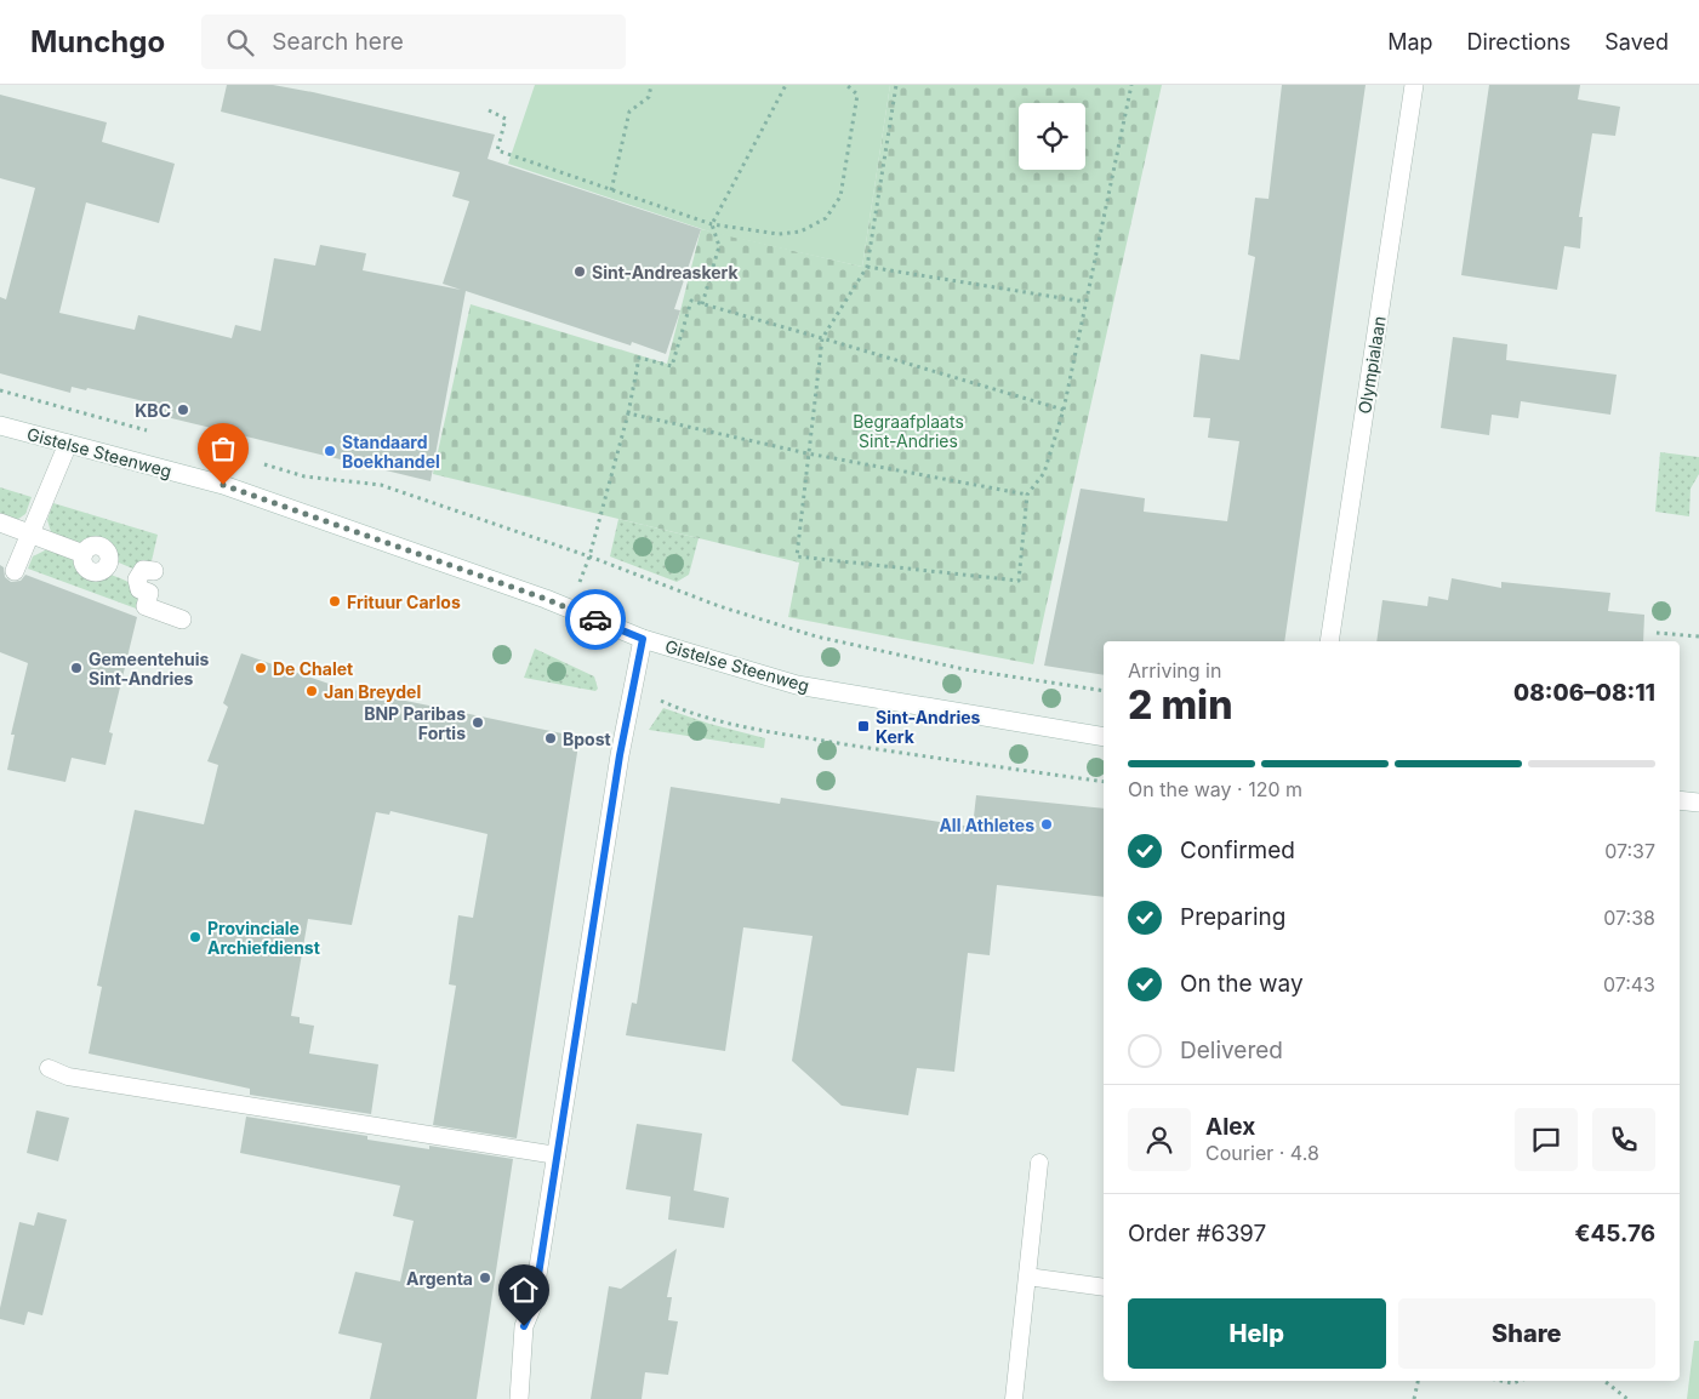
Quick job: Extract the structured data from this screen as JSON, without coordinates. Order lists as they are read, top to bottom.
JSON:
{
  "streets": {
    "street": ["Olympialaan", "Gistelse Steenweg"]
  },
  "parks": ["Begraafplaats Sint-Andries"],
  "places": {
    "other": [
      "Sint-Andreaskerk",
      "KBC",
      "Standaard Boekhandel",
      "Frituur Carlos",
      "Gemeentehuis Sint-Andries",
      "De Chalet",
      "Jan Breydel",
      "BNP Paribas Fortis",
      "Bpost",
      "All Athletes",
      "Provinciale Archiefdienst",
      "Argenta"
    ],
    "transit": ["Sint-Andries Kerk"]
  },
  "page": {
    "header": "Munchgo",
    "search": "Search here",
    "nav": ["Map", "Directions", "Saved"],
    "heading": ["2 min", "Arriving in", "08:06–08:11"],
    "panel": [
      "Alex",
      "Courier · 4.8",
      "Order #6397",
      "€45.76"
    ],
    "bar": "On the way · 120 m",
    "list": [
      ["Confirmed", "07:37"],
      ["Preparing", "07:38"],
      ["On the way", "07:43"],
      "Delivered"
    ],
    "buttons": ["Help", "Share"]
  }
}
